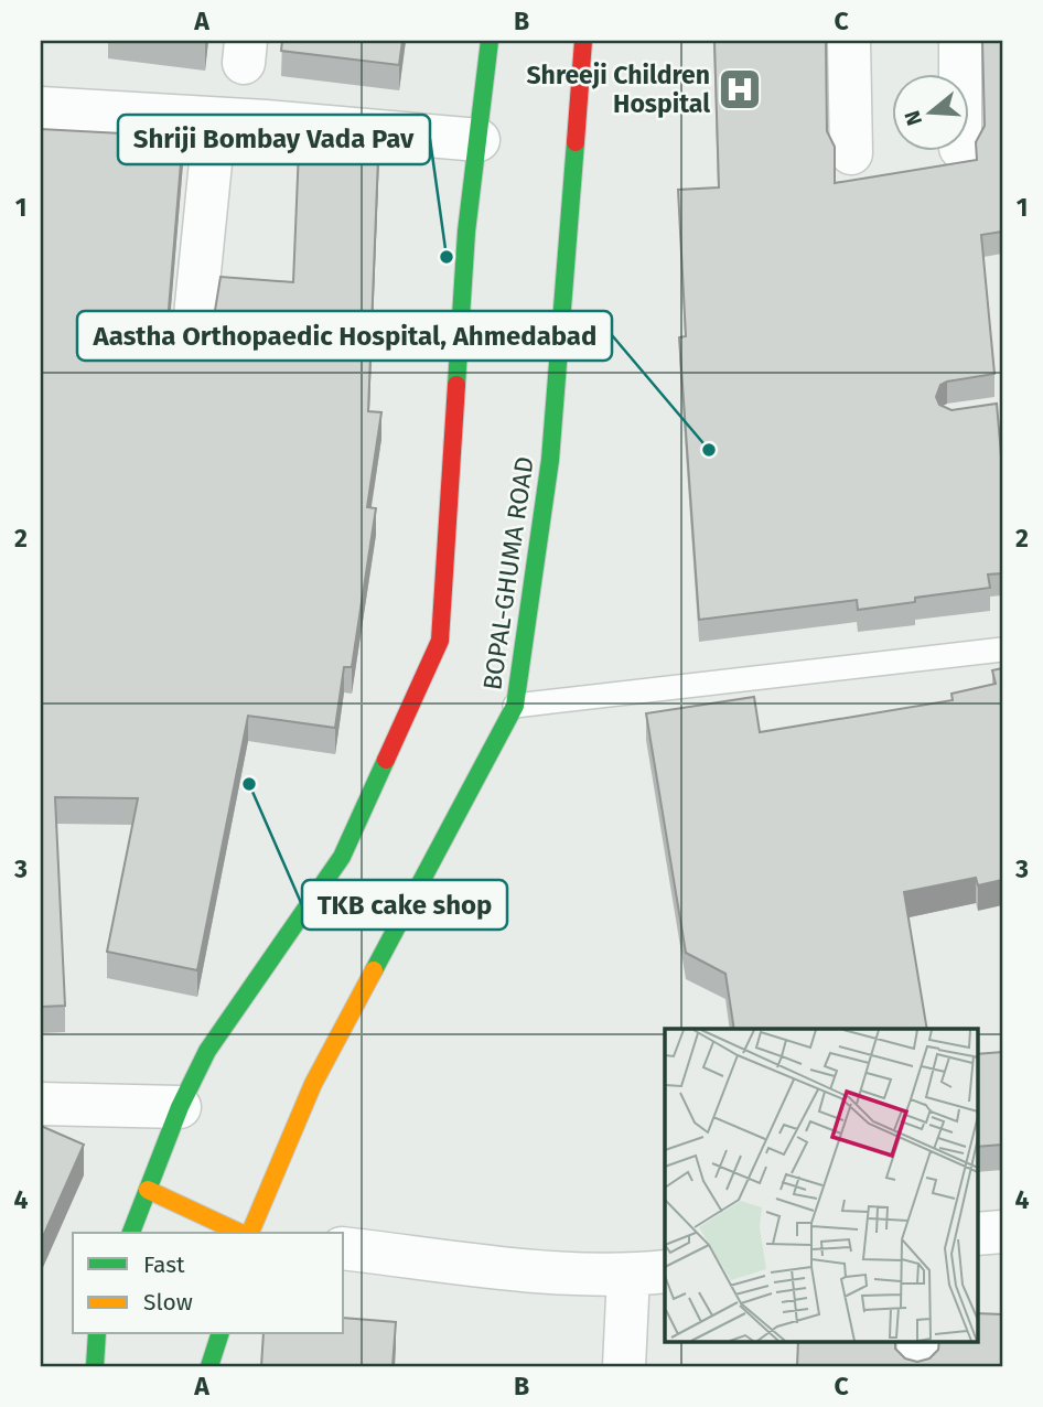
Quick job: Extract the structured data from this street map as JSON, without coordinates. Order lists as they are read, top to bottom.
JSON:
{
  "streets": {
    "street": ["BOPAL-GHUMA ROAD"]
  },
  "places": {
    "hospital": ["Shreeji Children Hospital"],
    "other": ["Shriji Bombay Vada Pav", "Aastha Orthopaedic Hospital, Ahmedabad", "TKB cake shop"]
  },
  "legend": ["Fast", "Slow"],
  "north": "left",
  "grid": {
    "columns": ["A", "B", "C"],
    "rows": [
      "1",
      "2",
      "3",
      "4"
    ]
  }
}
